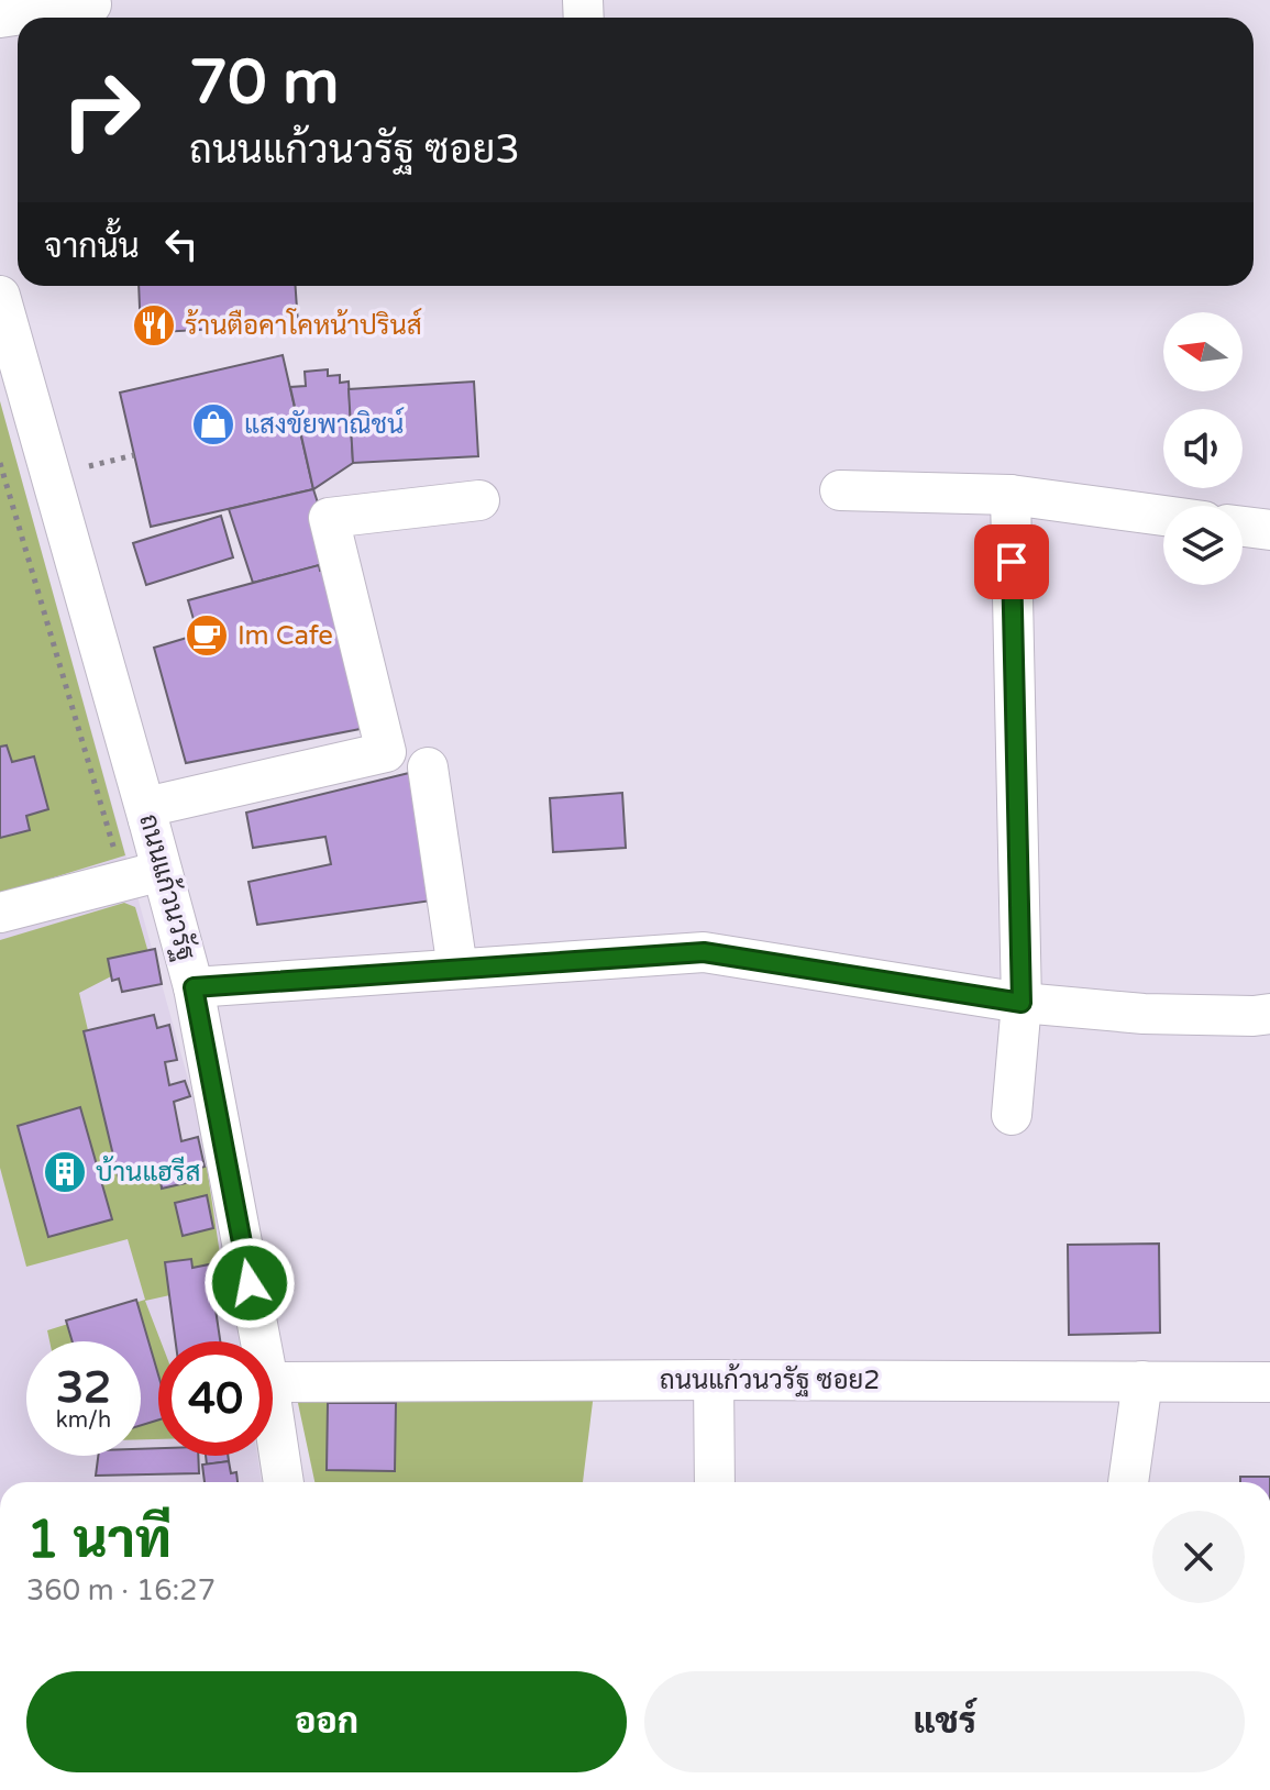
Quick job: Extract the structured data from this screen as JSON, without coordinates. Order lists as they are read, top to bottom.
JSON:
{
  "streets": {
    "street": ["ถนนแก้วนวรัฐ", "ถนนแก้วนวรัฐ ซอย2"]
  },
  "places": {
    "restaurant": ["ร้านตือคาโคหน้าปรินส์"],
    "shop": ["แสงขัยพาณิชน์"],
    "cafe": ["Im Cafe"],
    "building": ["บ้านแฮรีส"]
  },
  "north": "left",
  "page": {
    "turn": ["70 m", "ถนนแก้วนวรัฐ ซอย3"],
    "then": "จากนั้น",
    "speed": "32 km/h",
    "limit": "40",
    "heading": ["1 นาที", "360 m · 16:27"],
    "buttons": ["ออก", "แชร์"]
  }
}
